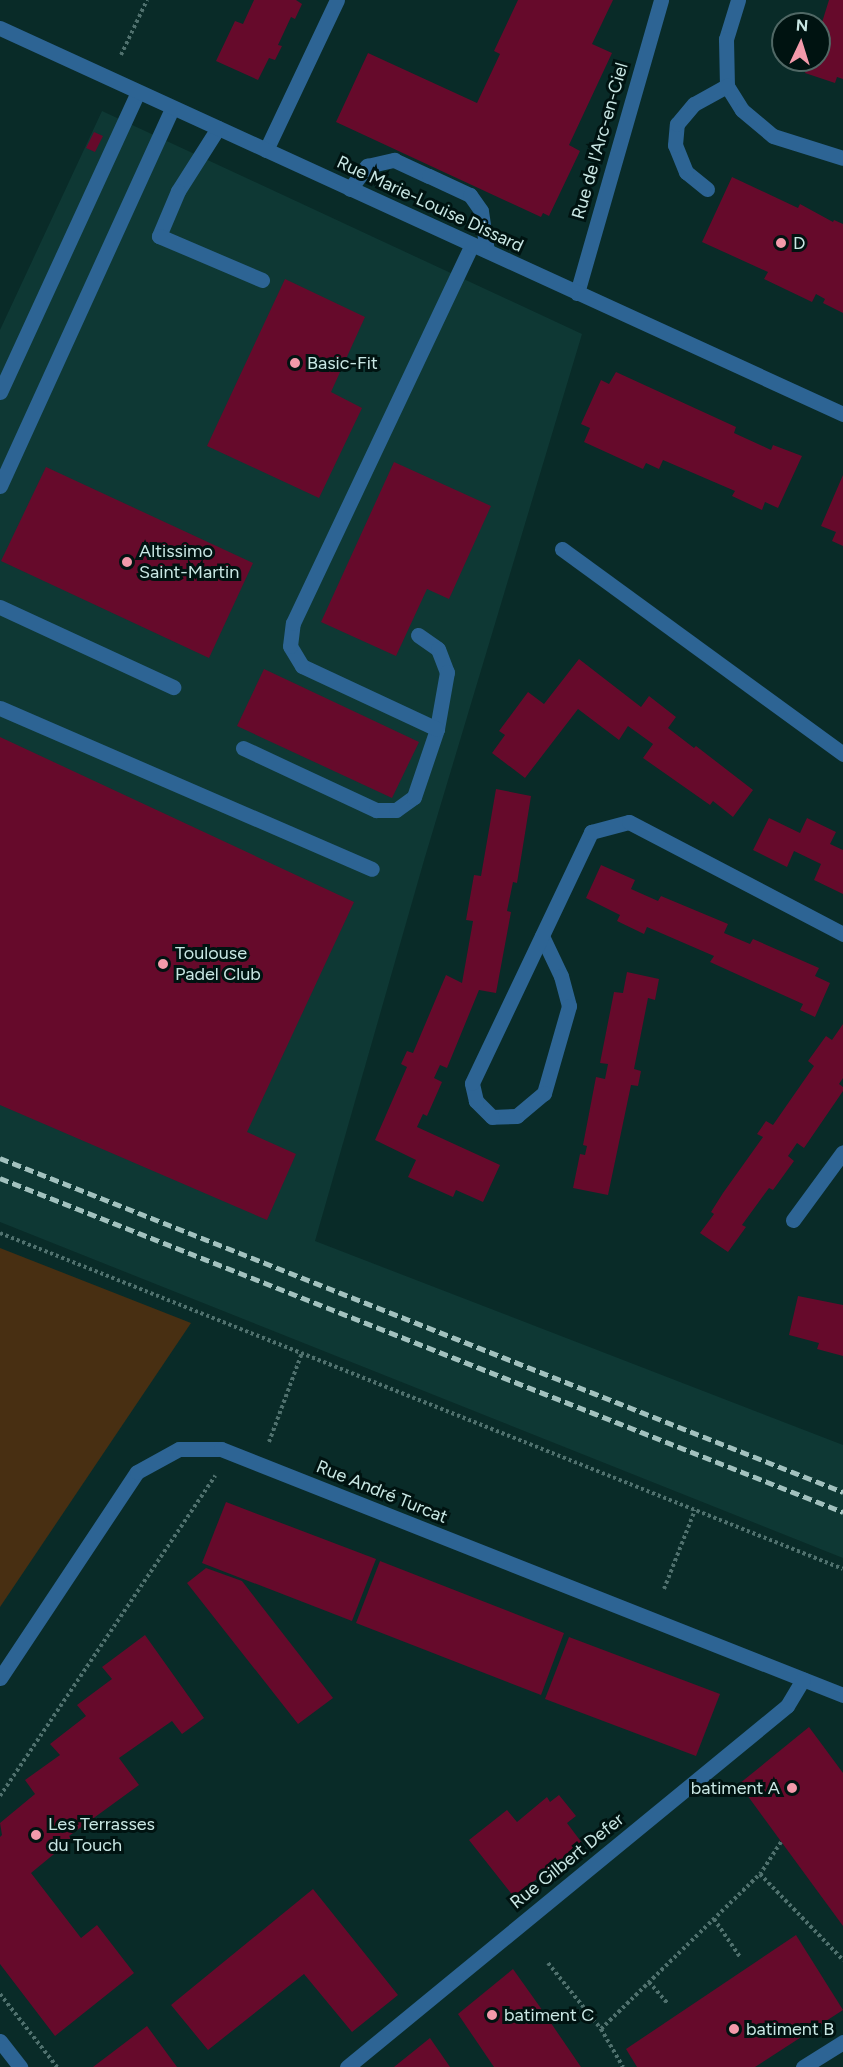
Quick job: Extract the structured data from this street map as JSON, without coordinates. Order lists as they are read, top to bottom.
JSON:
{
  "streets": {
    "street": [
      "Rue de l'Arc-en-Ciel",
      "Rue Marie-Louise Dissard",
      "Rue André Turcat",
      "Rue Gilbert Defer"
    ]
  },
  "crossings": [
    ["Rue de l'Arc-en-Ciel", "Rue Marie-Louise Dissard"],
    ["Rue André Turcat", "Rue Gilbert Defer"]
  ],
  "places": [
    "D",
    "Basic-Fit",
    "Altissimo Saint-Martin",
    "Toulouse Padel Club",
    "batiment A",
    "Les Terrasses du Touch",
    "batiment C",
    "batiment B"
  ],
  "north": "top"
}
